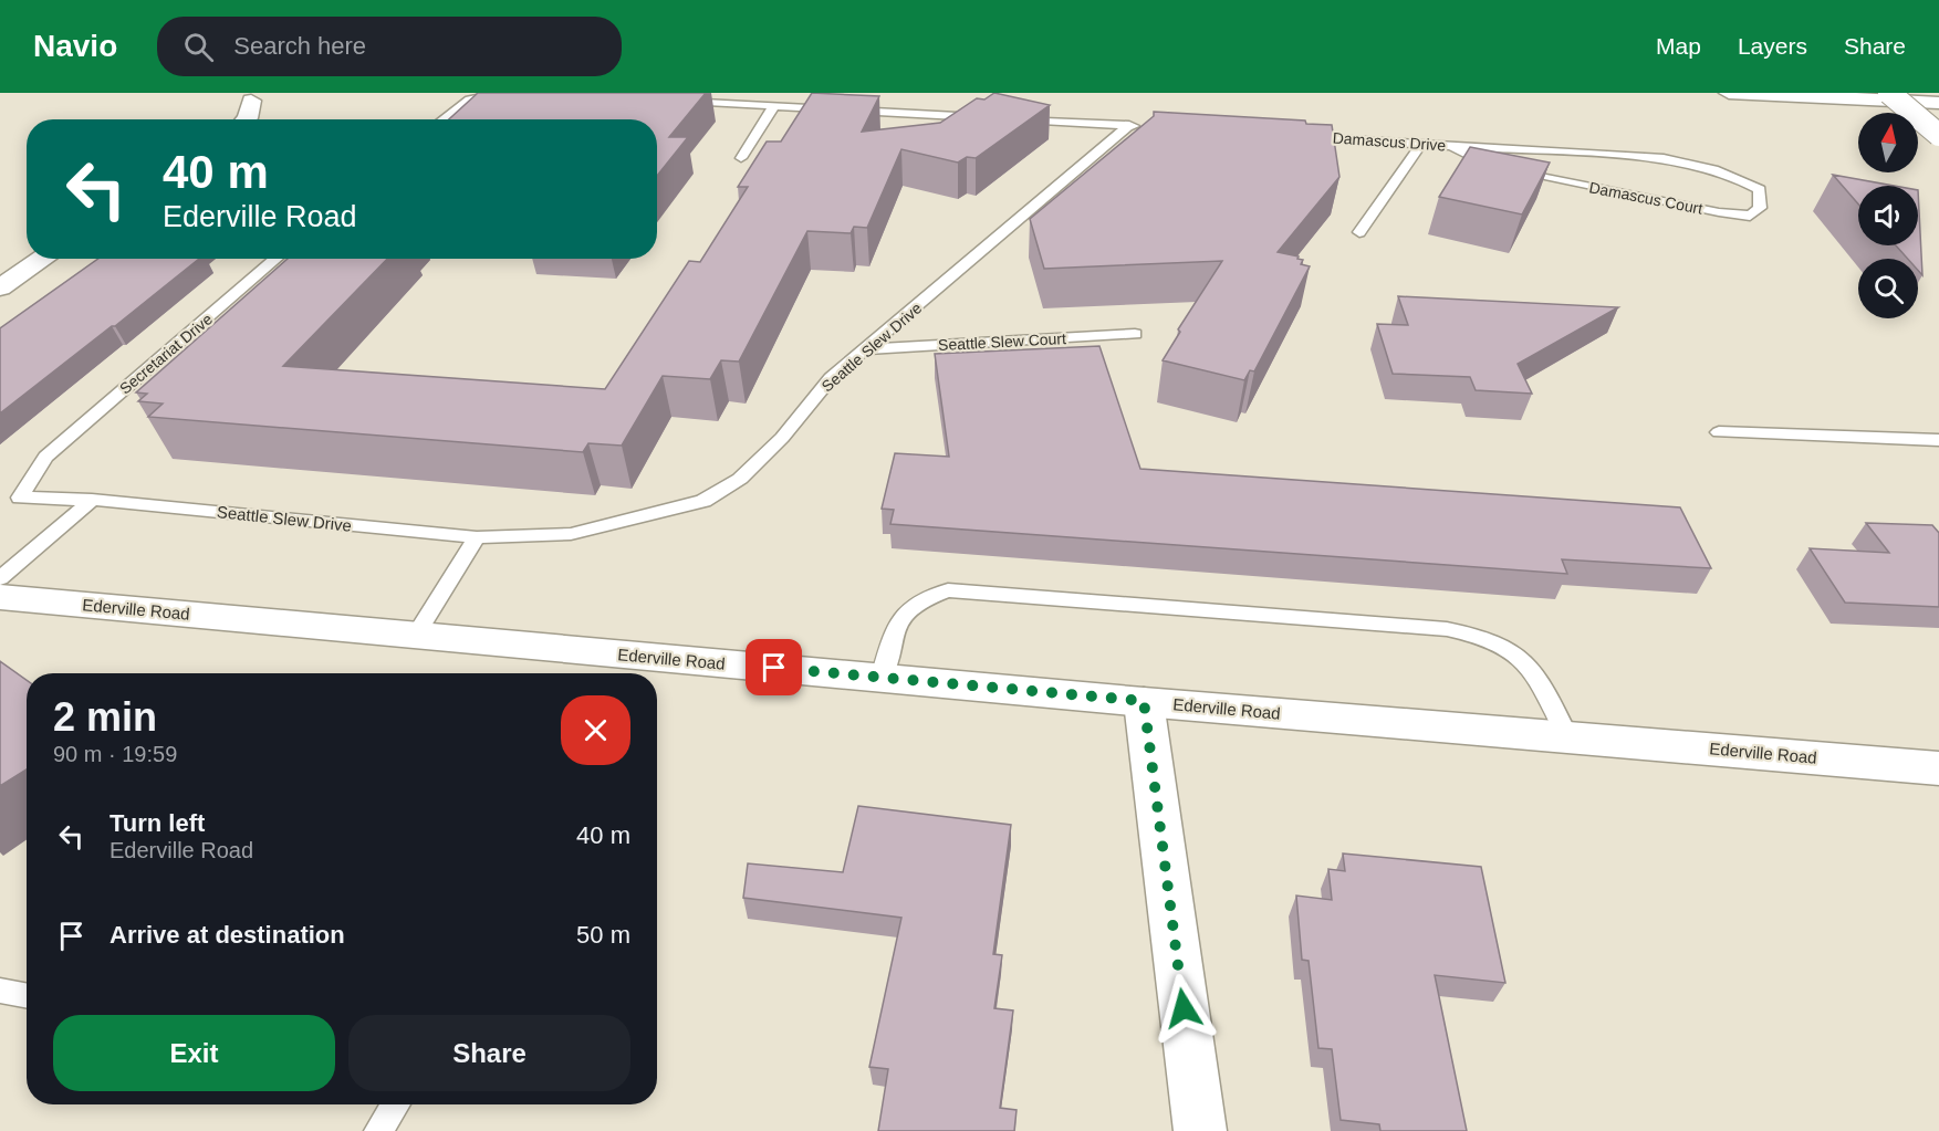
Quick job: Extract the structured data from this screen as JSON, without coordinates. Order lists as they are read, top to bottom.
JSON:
{
  "streets": {
    "main road": ["Ederville Road"],
    "lane": [
      "Damascus Drive",
      "Damascus Court",
      "Seattle Slew Court",
      "Seattle Slew Drive",
      "Secretariat Drive"
    ]
  },
  "crossings": [
    ["Damascus Drive", "Damascus Court"],
    ["Seattle Slew Court", "Seattle Slew Drive"],
    ["Seattle Slew Drive", "Secretariat Drive"]
  ],
  "north": "top",
  "page": {
    "header": "Navio",
    "search": "Search here",
    "nav": ["Map", "Layers", "Share"],
    "turn": ["40 m", "Ederville Road"],
    "heading": ["2 min", "90 m · 19:59"],
    "list": [
      {
        "name": "Turn left",
        "note": "Ederville Road",
        "value": "40 m"
      },
      {
        "name": "Arrive at destination",
        "value": "50 m"
      }
    ],
    "buttons": ["Exit", "Share"]
  }
}
